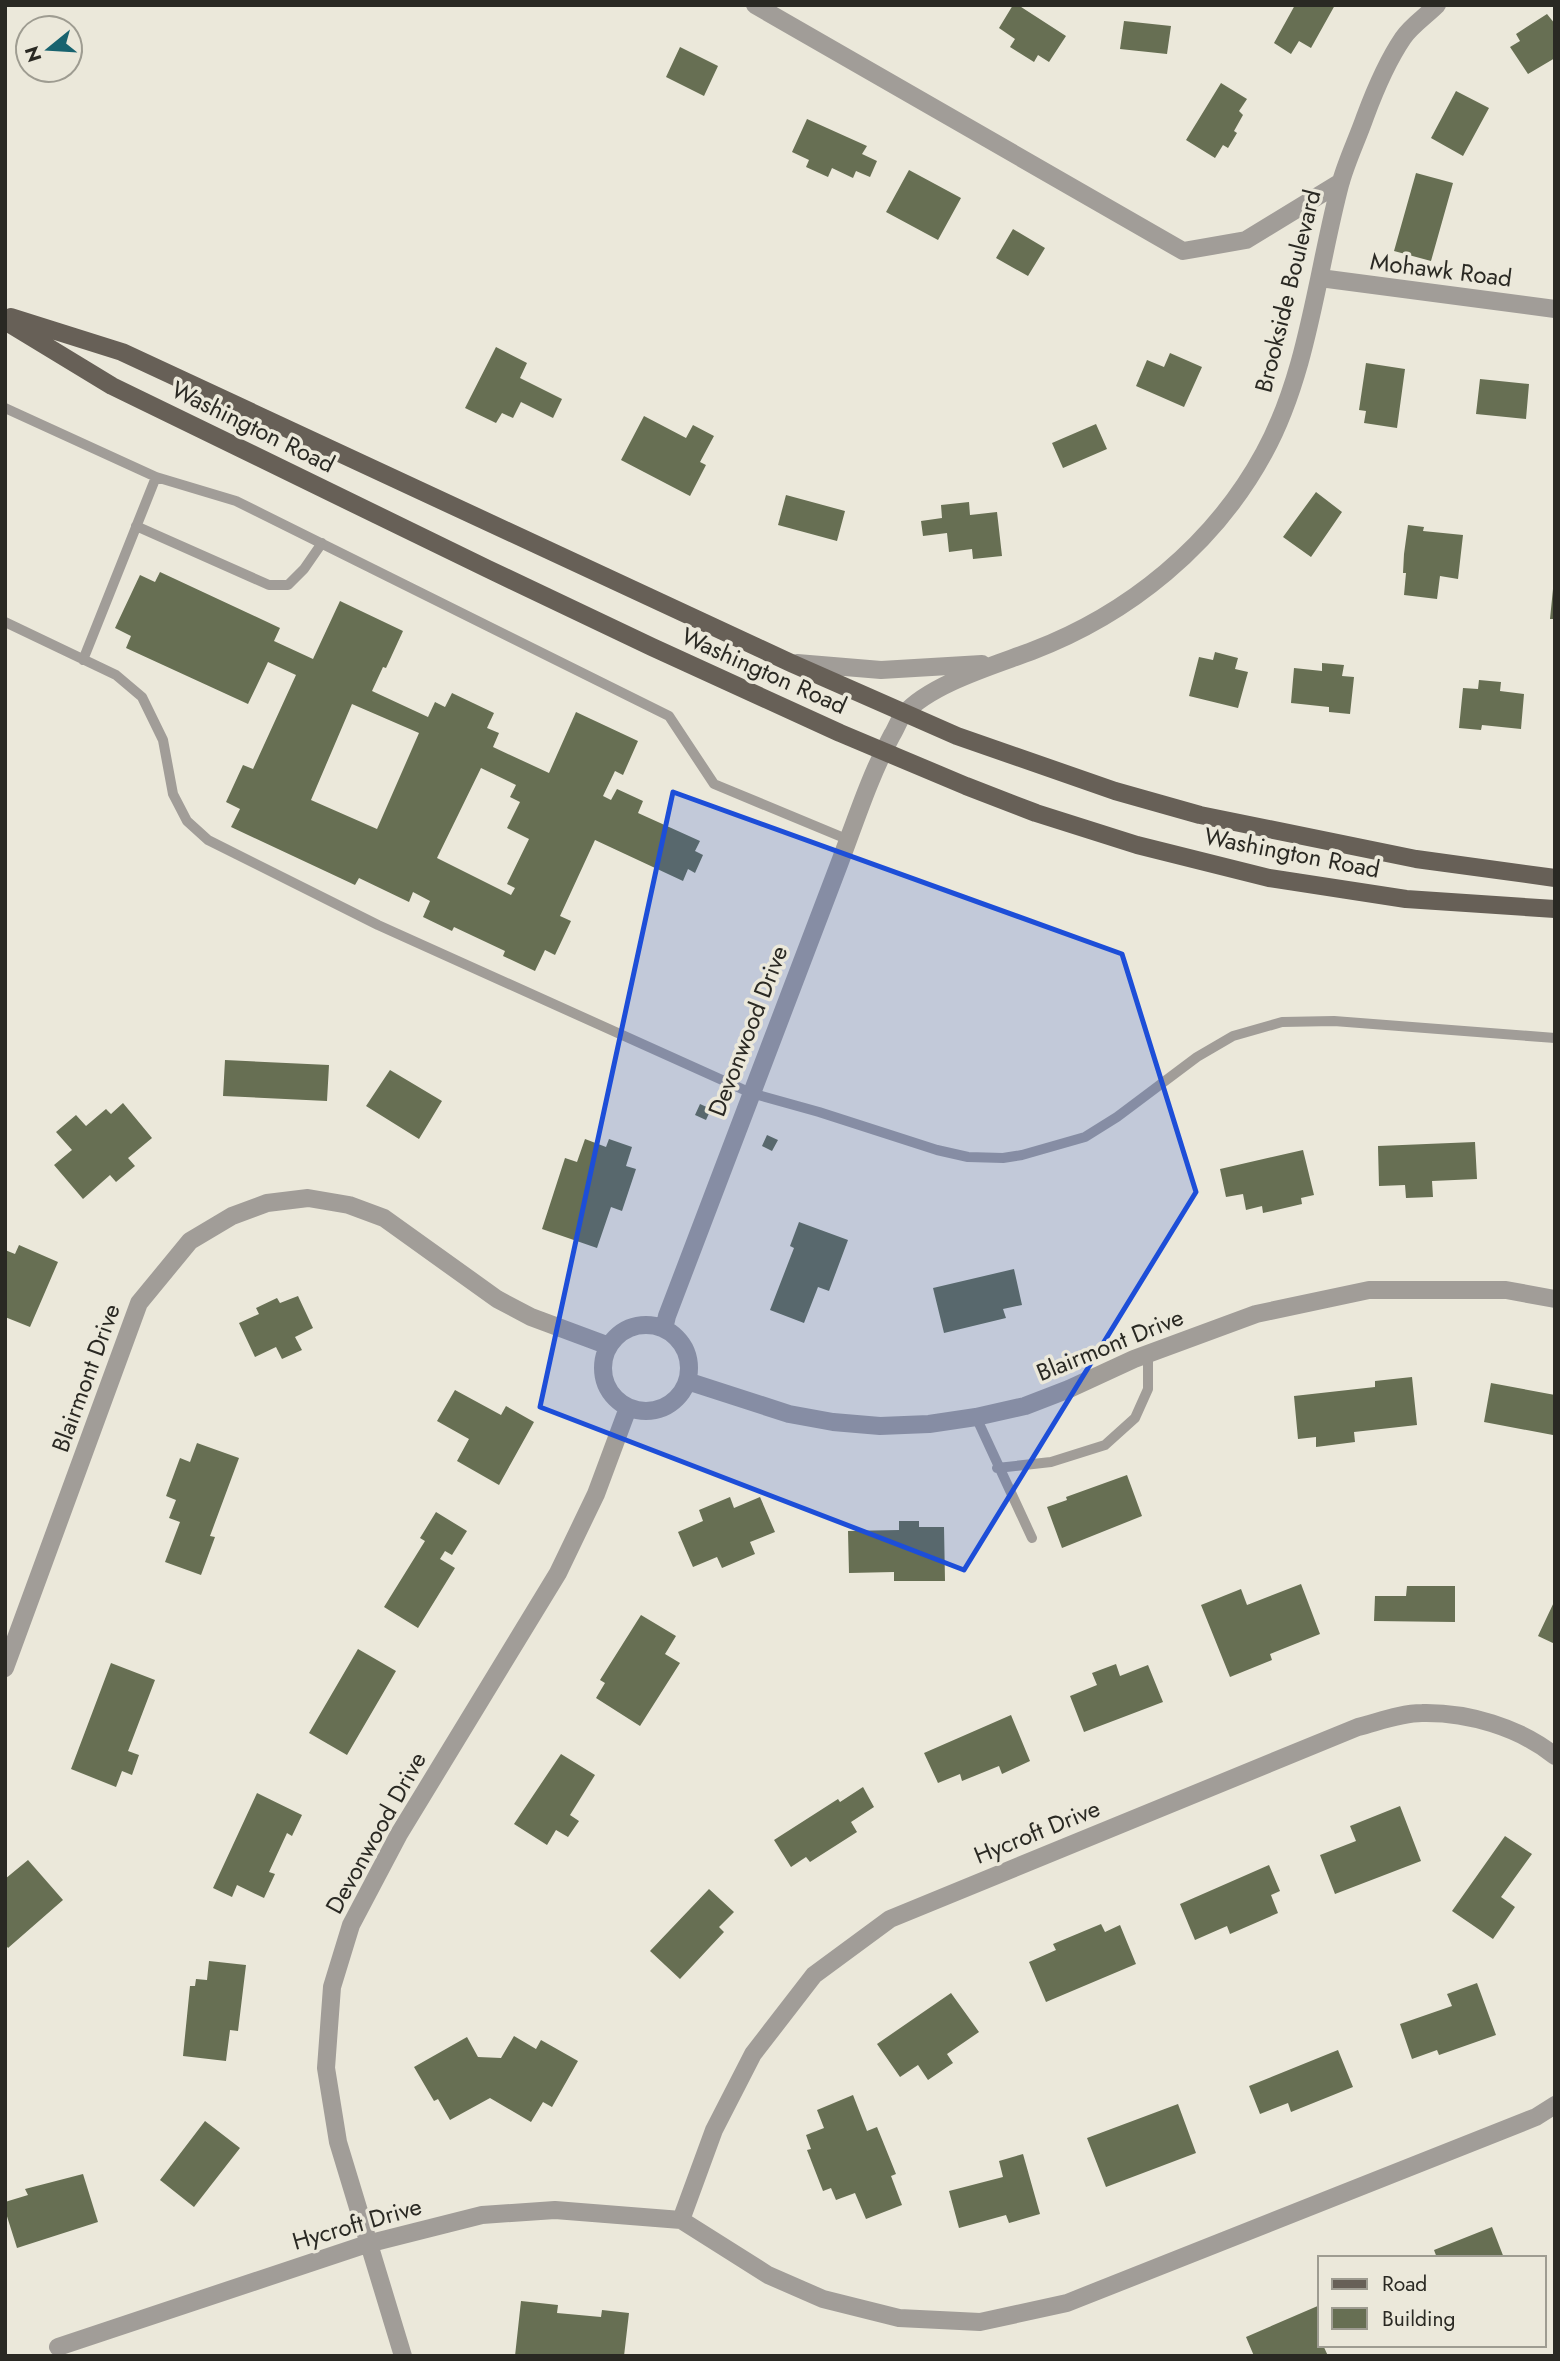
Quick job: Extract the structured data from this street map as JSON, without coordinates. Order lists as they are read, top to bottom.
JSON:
{
  "streets": {
    "main road": ["Washington Road"],
    "street": [
      "Mohawk Road",
      "Brookside Boulevard",
      "Devonwood Drive",
      "Blairmont Drive",
      "Hycroft Drive"
    ]
  },
  "crossings": [
    ["Mohawk Road", "Brookside Boulevard"],
    ["Brookside Boulevard", "Washington Road"],
    ["Brookside Boulevard", "Devonwood Drive"],
    ["Washington Road", "Devonwood Drive"],
    ["Devonwood Drive", "Blairmont Drive"],
    ["Devonwood Drive", "Hycroft Drive"]
  ],
  "legend": ["Road", "Building"],
  "north": "left"
}
